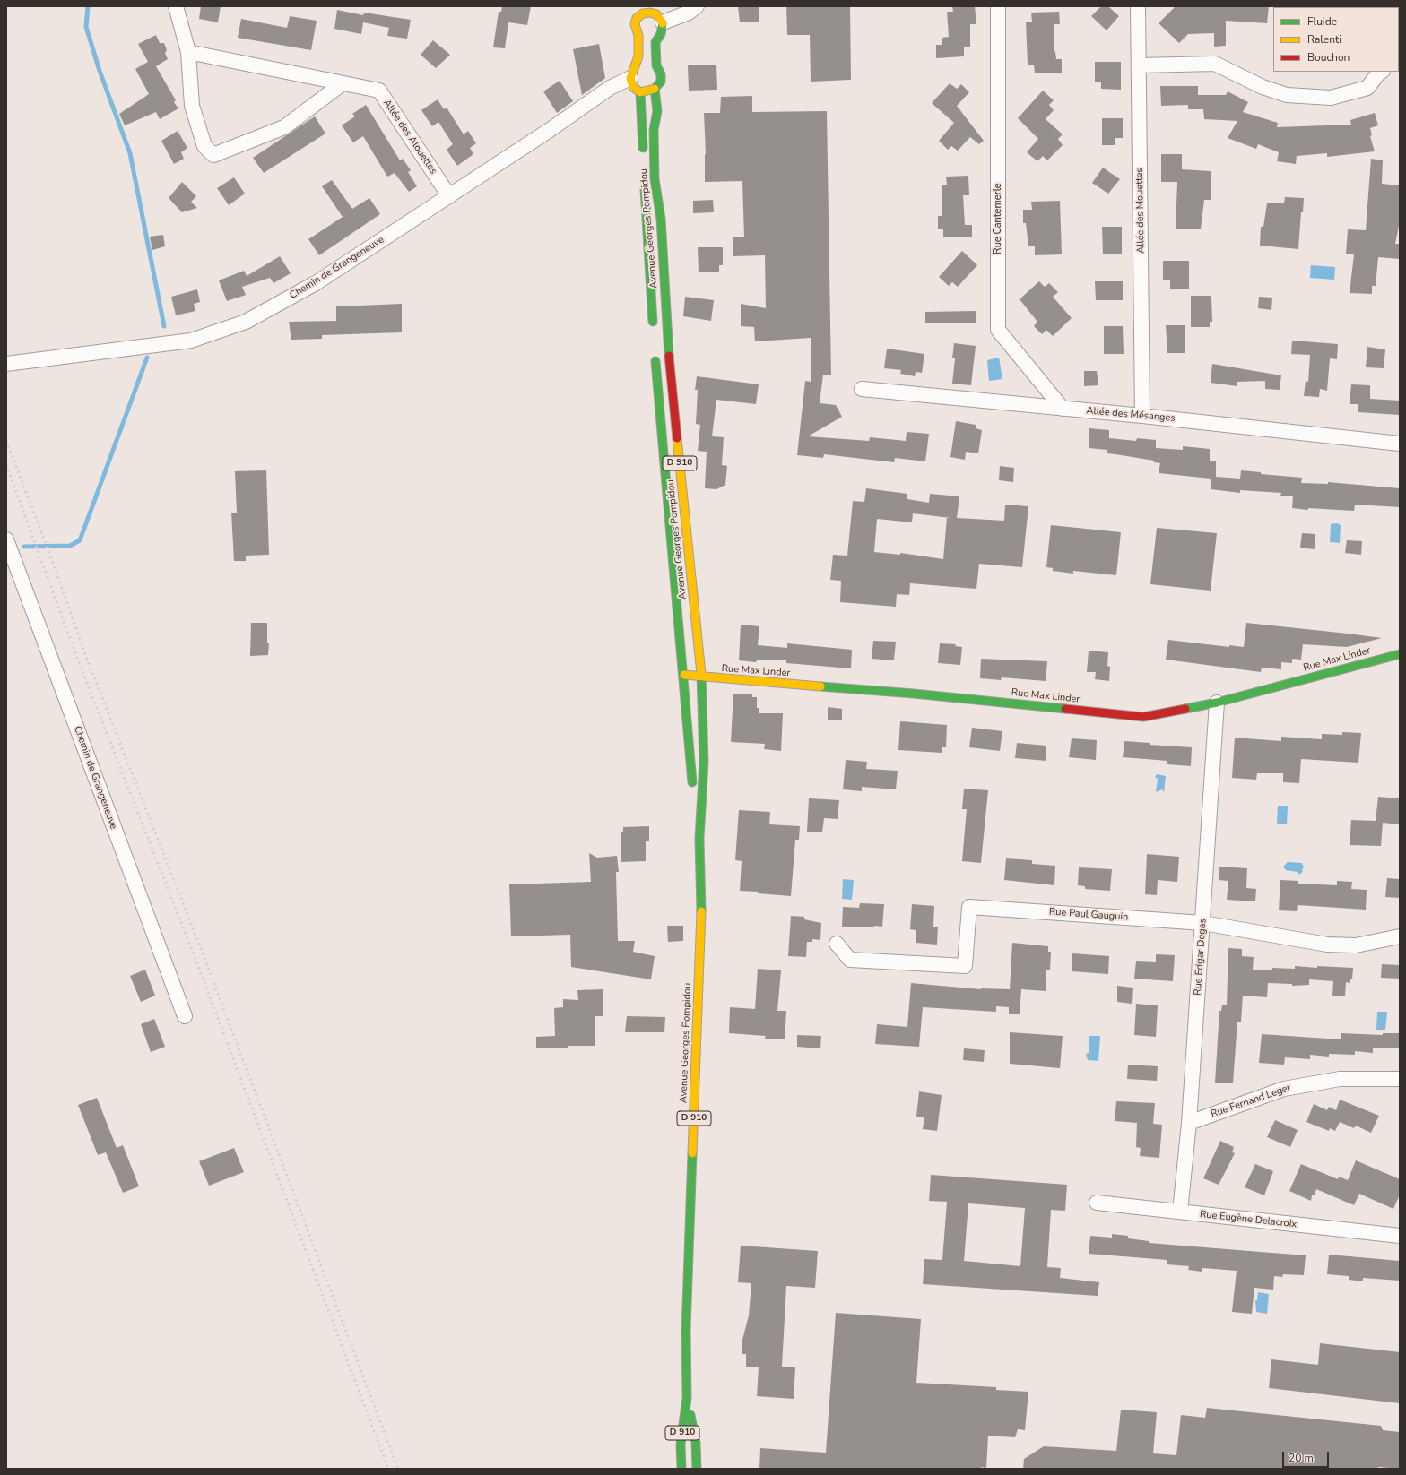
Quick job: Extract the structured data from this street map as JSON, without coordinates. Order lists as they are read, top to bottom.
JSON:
{
  "streets": {
    "main road": ["Avenue Georges Pompidou", "D 910", "Rue Max Linder"],
    "street": [
      "Allée des Alouettes",
      "Allée des Mouettes",
      "Rue Cantemerle",
      "Chemin de Grangeneuve",
      "Allée des Mésanges",
      "Rue Paul Gauguin",
      "Rue Edgar Degas",
      "Rue Fernand Leger",
      "Rue Eugène Delacroix"
    ]
  },
  "crossings": [
    ["Allée des Alouettes", "Chemin de Grangeneuve"],
    ["Allée des Mouettes", "Allée des Mésanges"],
    ["Rue Cantemerle", "Allée des Mésanges"],
    ["Avenue Georges Pompidou", "Rue Max Linder"],
    ["Rue Max Linder", "Rue Edgar Degas"],
    ["Rue Paul Gauguin", "Rue Edgar Degas"],
    ["Rue Edgar Degas", "Rue Fernand Leger"],
    ["Rue Edgar Degas", "Rue Eugène Delacroix"]
  ],
  "legend": ["Fluide", "Ralenti", "Bouchon"],
  "scale_bar": "20 m"
}
